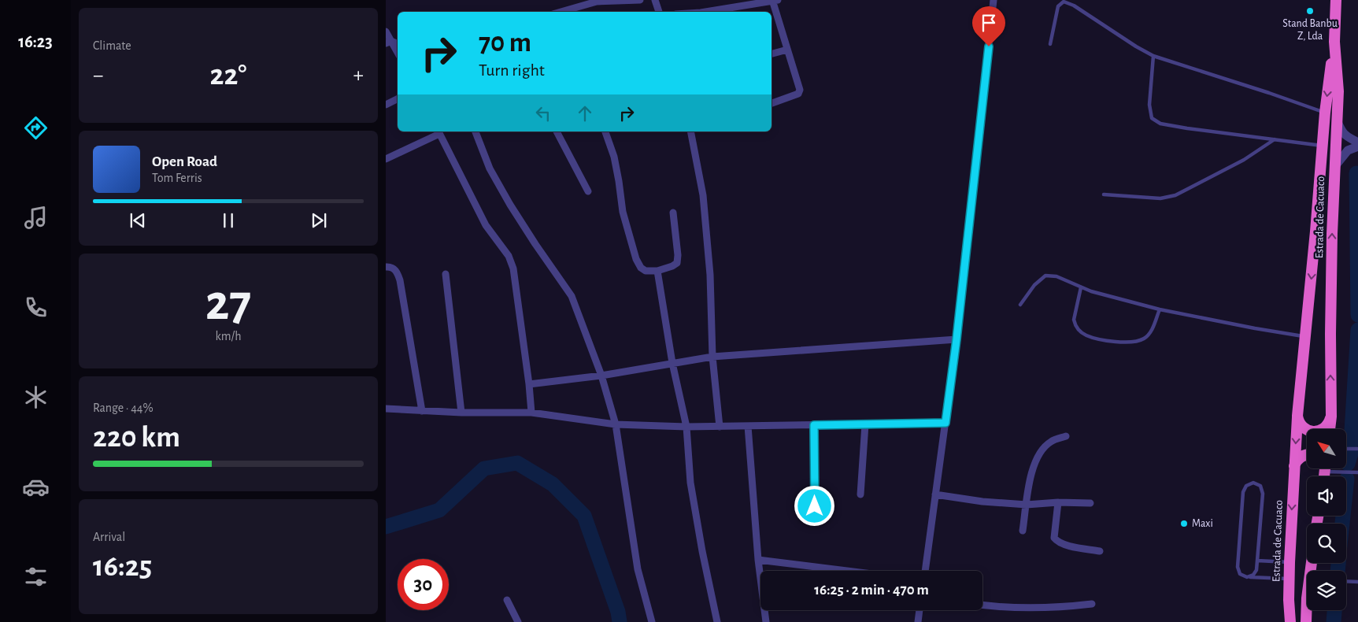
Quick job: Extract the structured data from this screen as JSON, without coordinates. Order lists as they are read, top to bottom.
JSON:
{
  "streets": {
    "highway": ["Estrada de Cacuaco"]
  },
  "places": ["Stand Banbu Z, Lda", "Maxi"],
  "north": "top left",
  "page": {
    "tabs": "16:23",
    "tile": [
      "Climate",
      ["27", "km/h"],
      ["Range · 44%", "220 km"],
      ["Arrival", "16:25"]
    ],
    "turn": ["70 m", "Turn right"],
    "heat": ["−", "22°", "+"],
    "song": ["Open Road", "Tom Ferris"],
    "limit": "30",
    "trip": "16:25 · 2 min · 470 m"
  }
}
